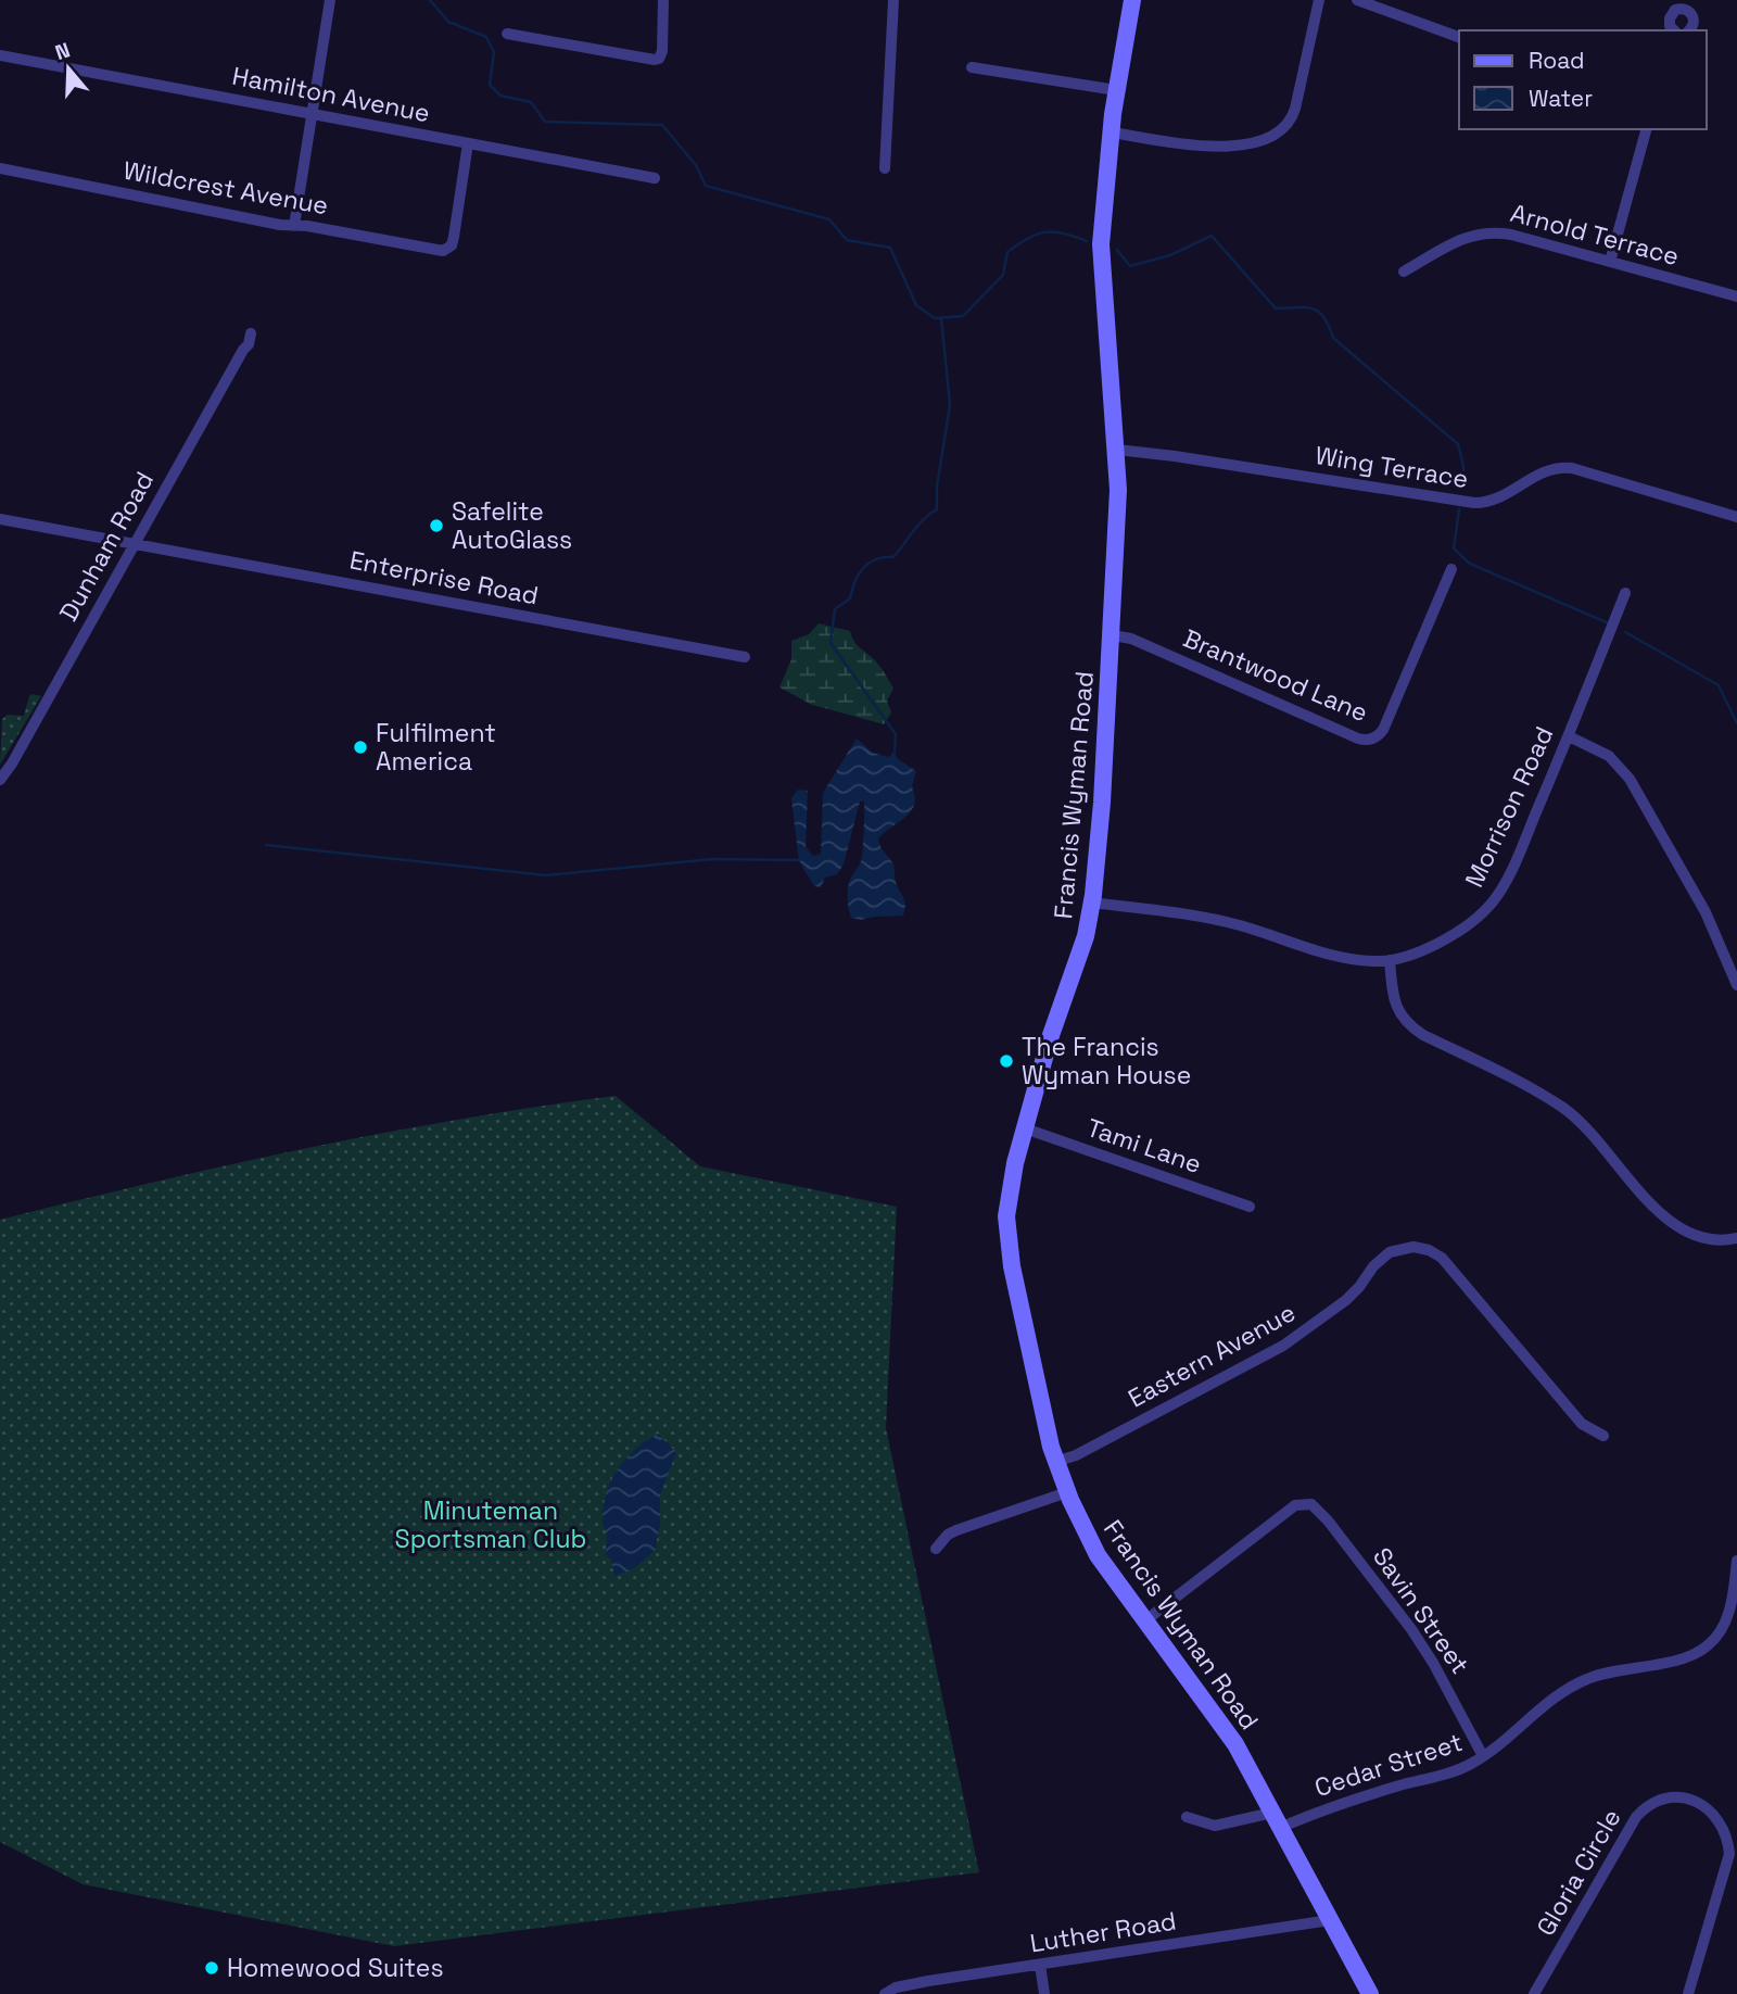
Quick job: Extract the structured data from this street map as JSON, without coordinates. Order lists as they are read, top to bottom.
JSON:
{
  "streets": {
    "main road": ["Francis Wyman Road"],
    "street": [
      "Hamilton Avenue",
      "Wildcrest Avenue",
      "Arnold Terrace",
      "Wing Terrace",
      "Dunham Road",
      "Enterprise Road",
      "Brantwood Lane",
      "Morrison Road",
      "Tami Lane",
      "Eastern Avenue",
      "Savin Street",
      "Cedar Street",
      "Gloria Circle",
      "Luther Road"
    ]
  },
  "crossings": [
    ["Hamilton Avenue", "Wildcrest Avenue"],
    ["Wing Terrace", "Francis Wyman Road"],
    ["Dunham Road", "Enterprise Road"],
    ["Brantwood Lane", "Francis Wyman Road"],
    ["Francis Wyman Road", "Morrison Road"],
    ["Francis Wyman Road", "Tami Lane"],
    ["Francis Wyman Road", "Eastern Avenue"],
    ["Francis Wyman Road", "Savin Street"],
    ["Francis Wyman Road", "Cedar Street"],
    ["Francis Wyman Road", "Luther Road"],
    ["Savin Street", "Cedar Street"]
  ],
  "parks": ["Minuteman Sportsman Club"],
  "places": [
    "Safelite AutoGlass",
    "Fulfilment America",
    "The Francis Wyman House",
    "Homewood Suites"
  ],
  "legend": ["Road", "Water"],
  "north": "top"
}
